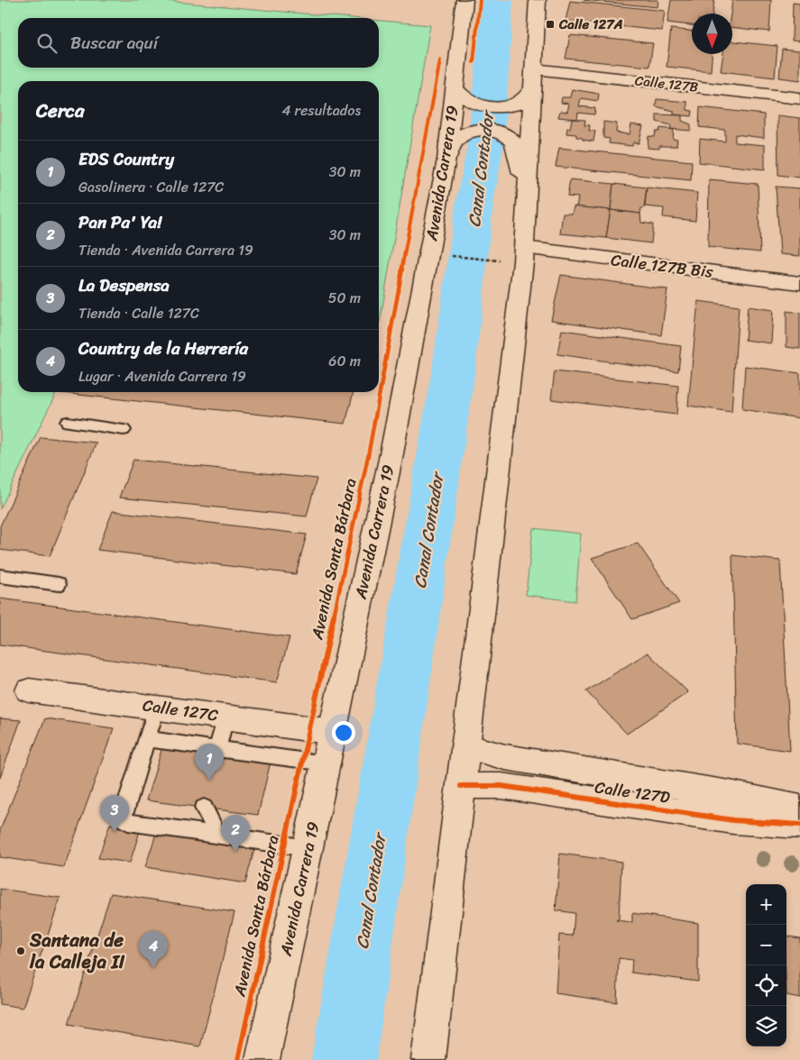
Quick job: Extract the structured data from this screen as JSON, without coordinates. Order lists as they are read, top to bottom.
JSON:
{
  "streets": {
    "main road": [
      "Calle 127B",
      "Avenida Carrera 19",
      "Calle 127B Bis",
      "Calle 127C",
      "Calle 127D"
    ],
    "cycle path": ["Avenida Santa Bárbara"]
  },
  "crossings": [
    ["Calle 127B", "Avenida Carrera 19"],
    ["Avenida Carrera 19", "Calle 127C"]
  ],
  "water": ["Canal Contador"],
  "places": {
    "transit": ["Calle 127A"],
    "other": ["Santana de la Calleja II"]
  },
  "north": "bottom",
  "page": {
    "search": "Buscar aquí",
    "heading": ["Cerca", "4 resultados"],
    "list": [
      {
        "mark": "1",
        "name": "EDS Country",
        "note": "Gasolinera · Calle 127C",
        "value": "30 m"
      },
      {
        "mark": "2",
        "name": "Pan Pa' Ya!",
        "note": "Tienda · Avenida Carrera 19",
        "value": "30 m"
      },
      {
        "mark": "3",
        "name": "La Despensa",
        "note": "Tienda · Calle 127C",
        "value": "50 m"
      },
      {
        "mark": "4",
        "name": "Country de la Herrería",
        "note": "Lugar · Avenida Carrera 19",
        "value": "60 m"
      }
    ],
    "pins": [
      "1",
      "3",
      "2",
      "4"
    ],
    "map_buttons": ["+", "−"]
  }
}
